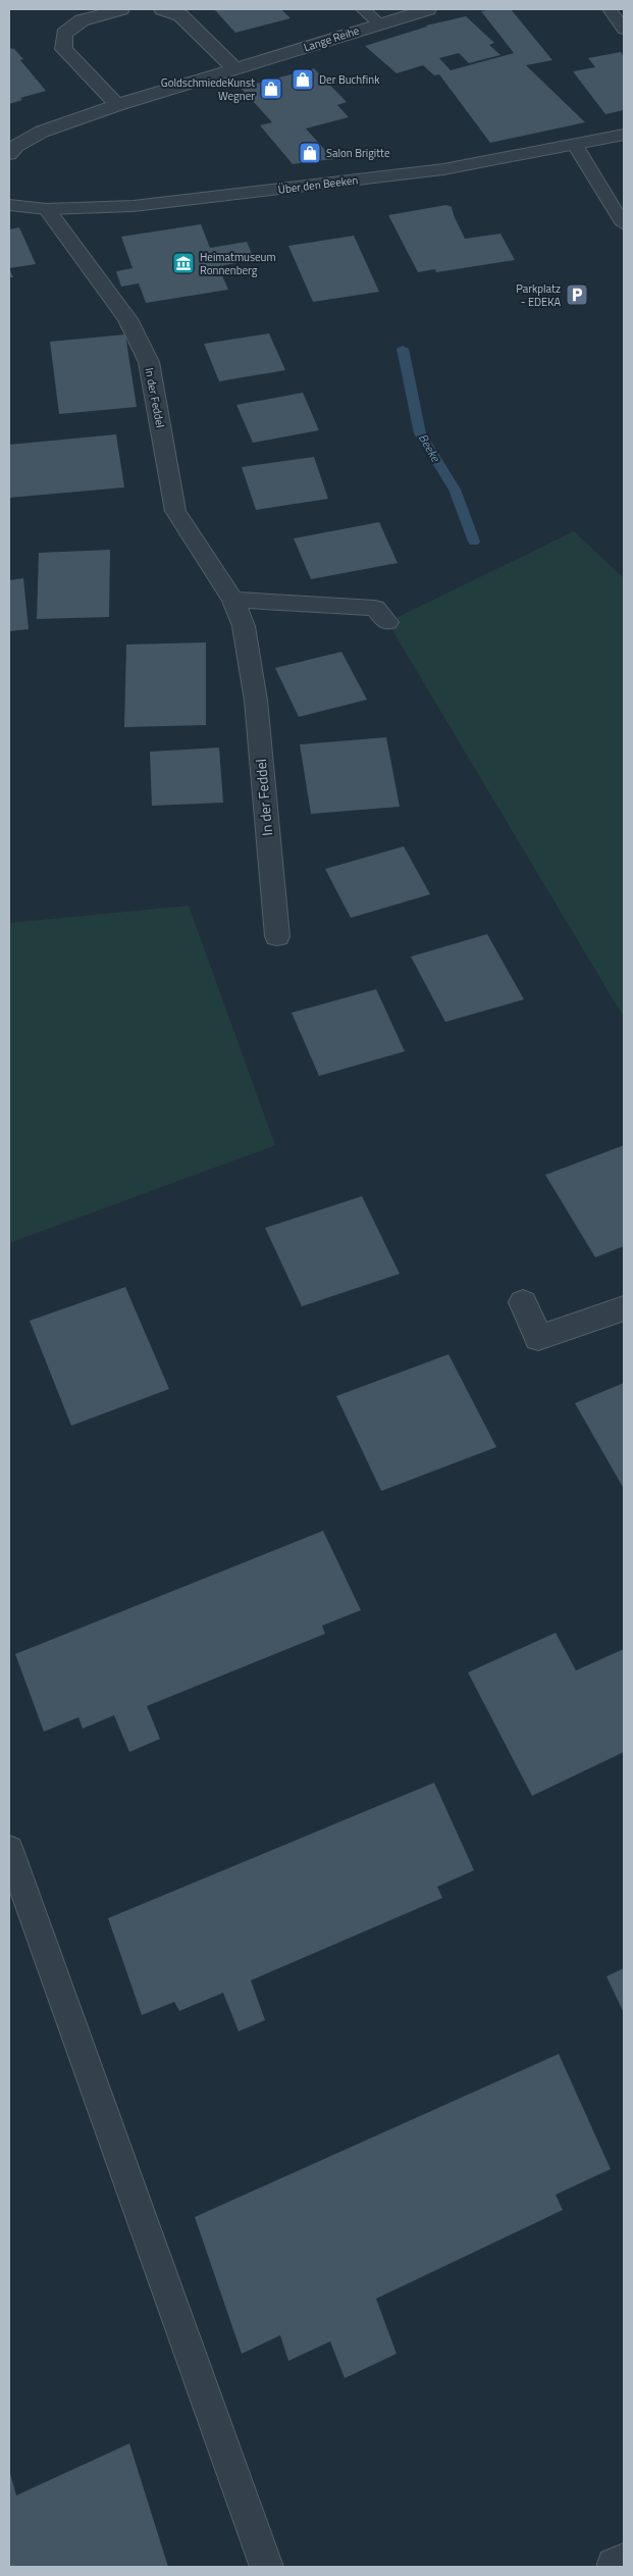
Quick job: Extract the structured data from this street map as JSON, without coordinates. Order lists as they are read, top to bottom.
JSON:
{
  "streets": {
    "street": ["Lange Reihe", "Über den Beeken", "In der Feddel"]
  },
  "crossings": [
    ["Über den Beeken", "In der Feddel"]
  ],
  "water": ["Beeke"],
  "places": {
    "shop": ["Der Buchfink", "GoldschmiedeKunst Wegner", "Salon Brigitte"],
    "museum": ["Heimatmuseum Ronnenberg"],
    "parking": ["Parkplatz - EDEKA"]
  }
}
